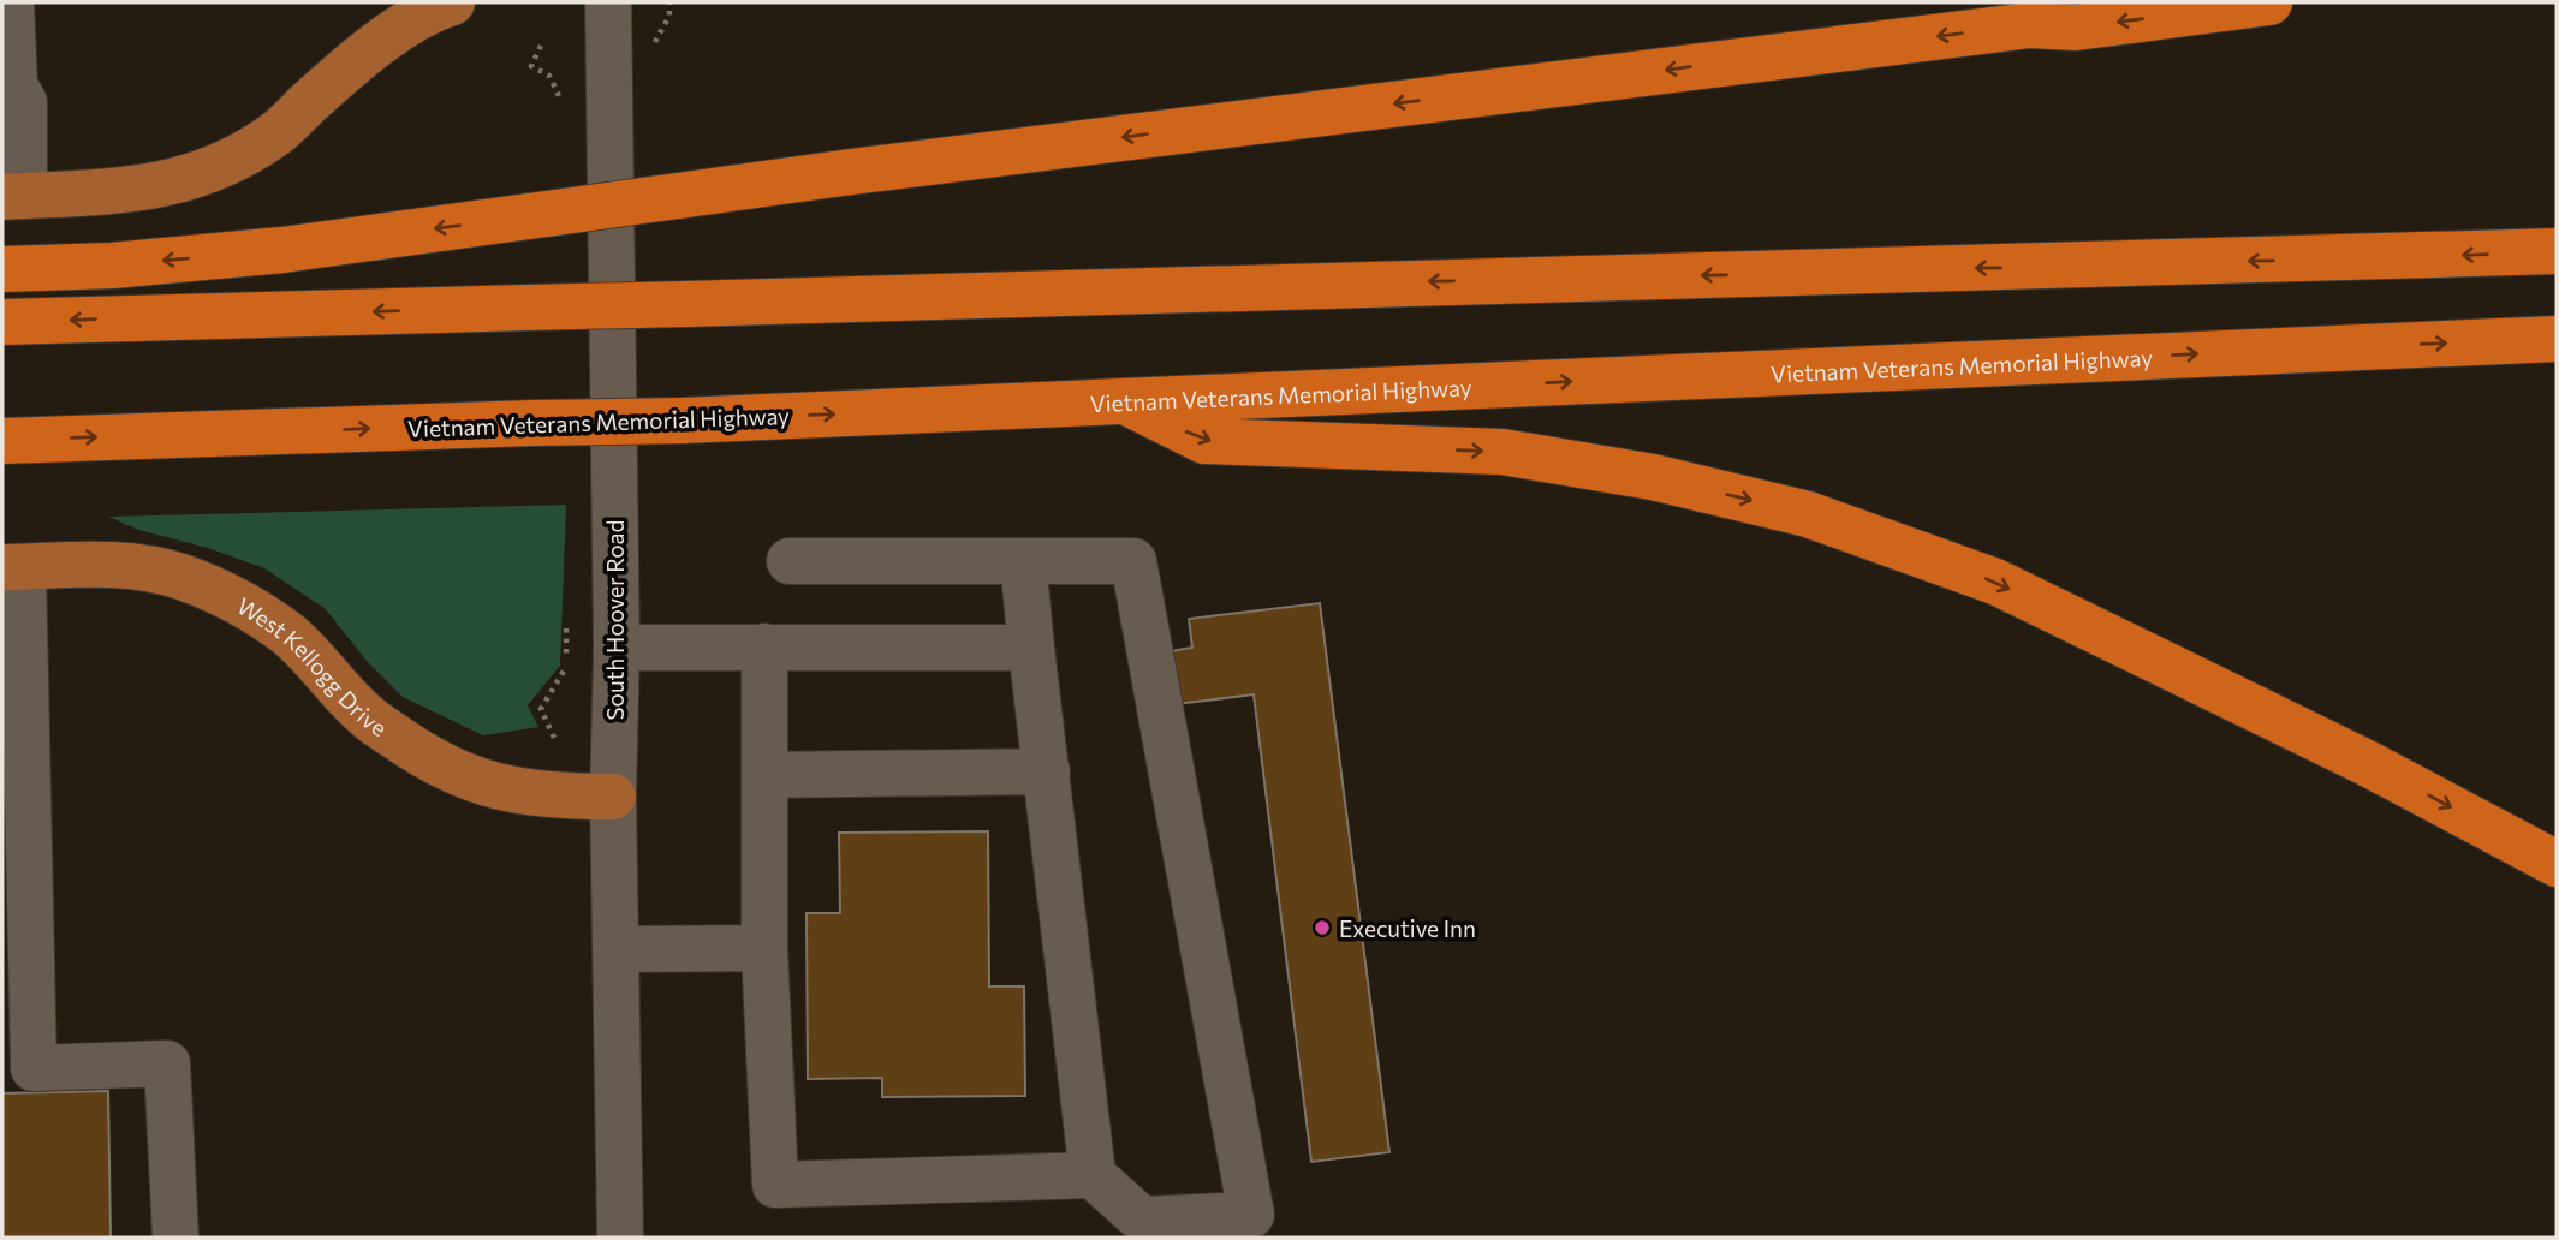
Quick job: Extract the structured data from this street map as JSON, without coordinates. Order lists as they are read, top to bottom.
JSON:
{
  "streets": {
    "highway": ["Vietnam Veterans Memorial Highway"],
    "main road": ["West Kellogg Drive"],
    "street": ["South Hoover Road"]
  },
  "crossings": [
    ["South Hoover Road", "West Kellogg Drive"]
  ],
  "places": ["Executive Inn"]
}
